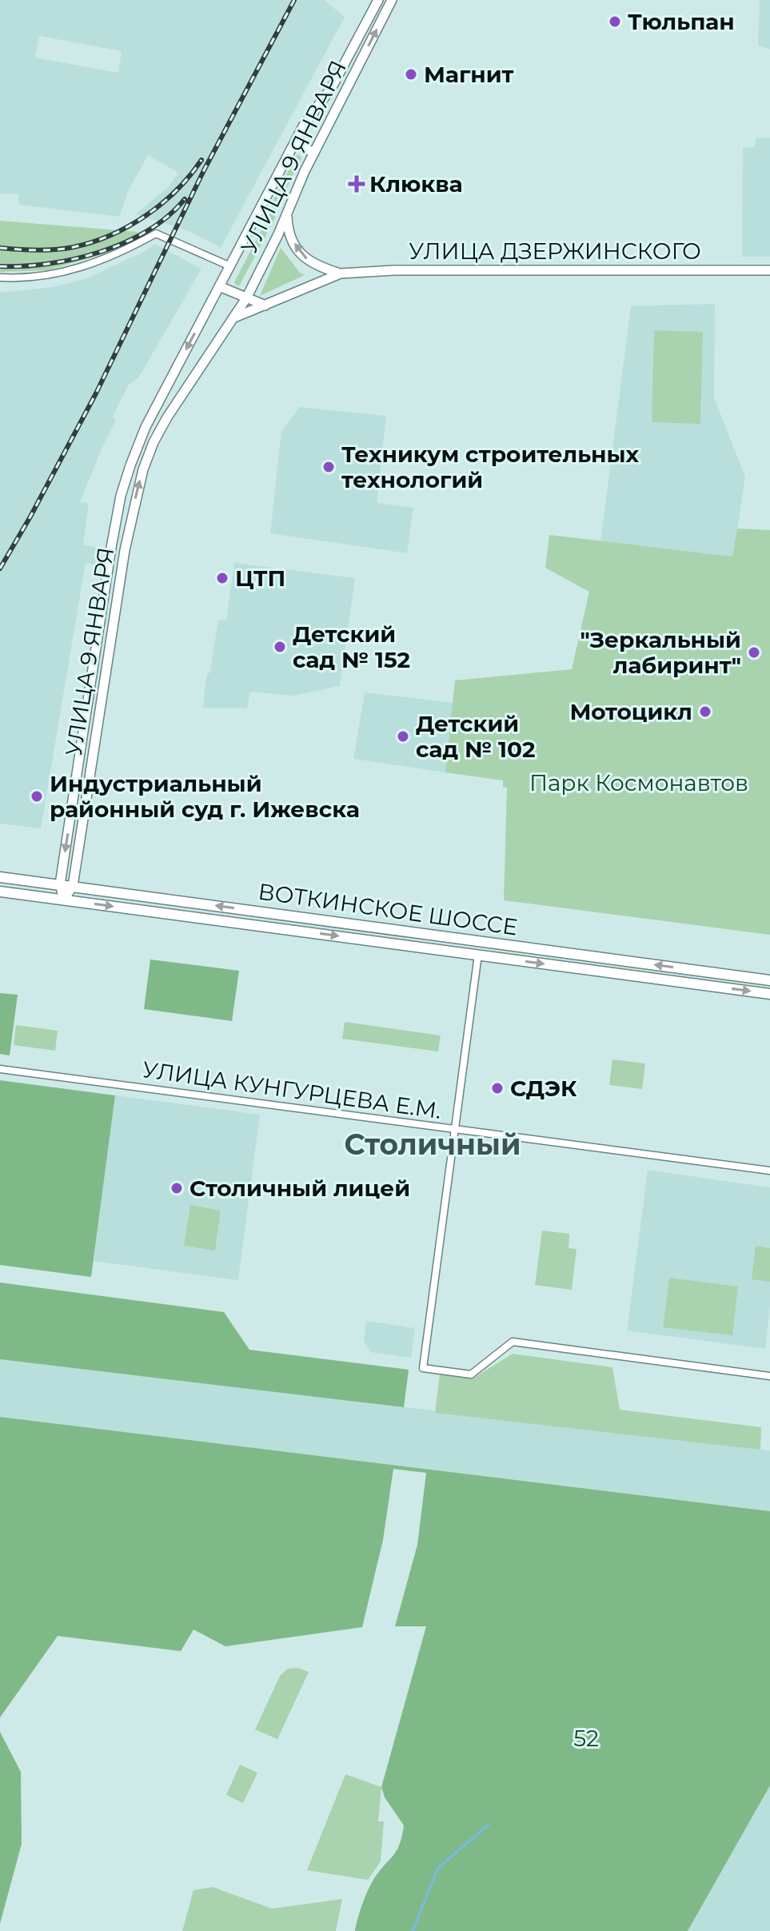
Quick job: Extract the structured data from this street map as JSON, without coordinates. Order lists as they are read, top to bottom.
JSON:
{
  "streets": {
    "main road": ["УЛИЦА 9 ЯНВАРЯ", "УЛИЦА ДЗЕРЖИНСКОГО", "ВОТКИНСКОЕ ШОССЕ"],
    "street": ["УЛИЦА КУНГУРЦЕВА Е.М."]
  },
  "crossings": [
    ["УЛИЦА 9 ЯНВАРЯ", "УЛИЦА ДЗЕРЖИНСКОГО"],
    ["УЛИЦА 9 ЯНВАРЯ", "ВОТКИНСКОЕ ШОССЕ"]
  ],
  "districts": ["Столичный"],
  "parks": ["Парк Космонавтов", "52"],
  "places": {
    "other": [
      "Тюльпан",
      "Магнит",
      "Техникум строительных технологий",
      "ЦТП",
      "Детский сад № 152",
      "\"Зеркальный лабиринт\"",
      "Мотоцикл",
      "Детский сад № 102",
      "Индустриальный районный суд г. Ижевска",
      "СДЭК",
      "Столичный лицей"
    ],
    "health": ["Клюква"]
  }
}
